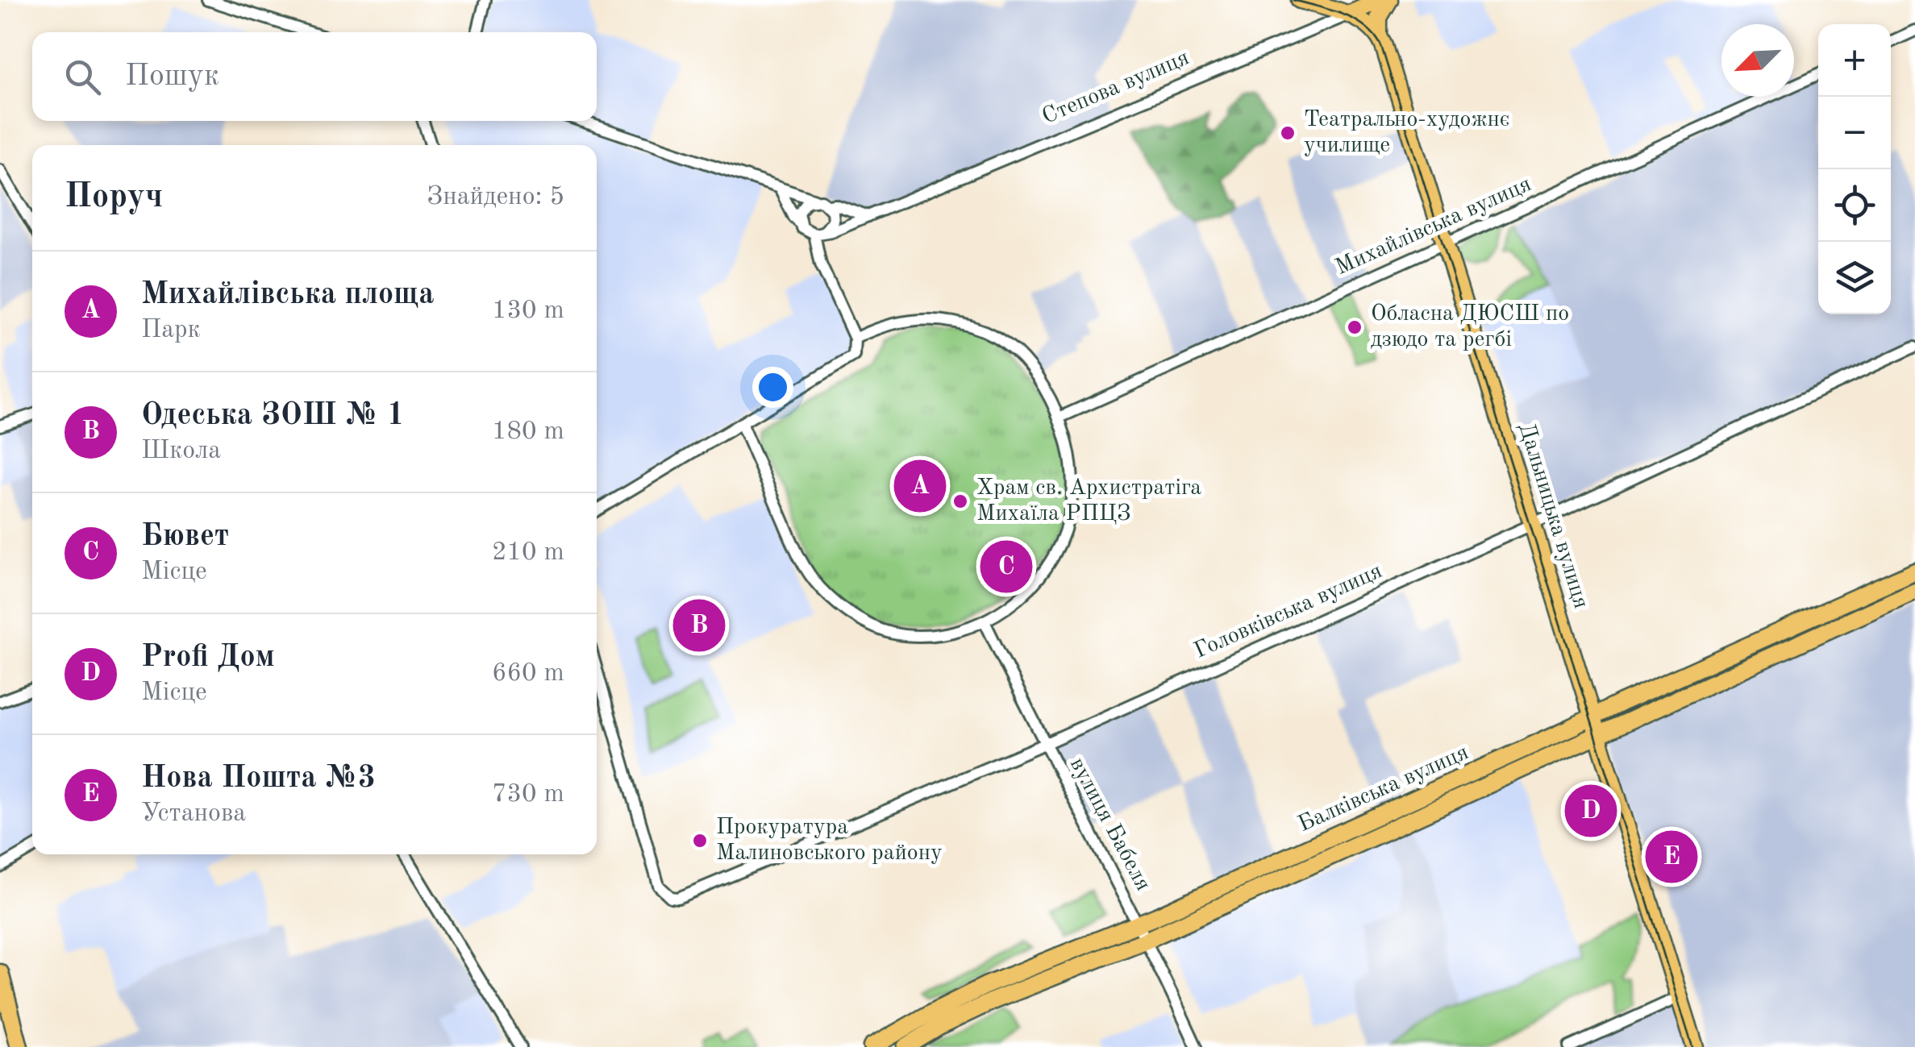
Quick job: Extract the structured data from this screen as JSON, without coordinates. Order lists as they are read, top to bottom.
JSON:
{
  "streets": {
    "main road": ["Степова вулиця", "Дальницька вулиця", "Балківська вулиця"],
    "street": ["Михайлівська вулиця", "Головківська вулиця", "вулиця Бабеля"]
  },
  "crossings": [
    ["Михайлівська вулиця", "Дальницька вулиця"],
    ["Дальницька вулиця", "Головківська вулиця"],
    ["Дальницька вулиця", "Балківська вулиця"],
    ["Головківська вулиця", "вулиця Бабеля"],
    ["Балківська вулиця", "вулиця Бабеля"]
  ],
  "places": [
    "Театрально-художнє училище",
    "Обласна ДЮСШ по дзюдо та регбі",
    "Храм св. Архистратіга Михаїла РПЦЗ",
    "Прокуратура Малиновського району"
  ],
  "north": "bottom left",
  "page": {
    "map_buttons": ["+", "−"],
    "search": "Пошук",
    "heading": ["Поруч", "Знайдено: 5"],
    "list": [
      {
        "mark": "A",
        "name": "Михайлівська площа",
        "note": "Парк",
        "value": "130 m"
      },
      {
        "mark": "B",
        "name": "Одеська ЗОШ № 1",
        "note": "Школа",
        "value": "180 m"
      },
      {
        "mark": "C",
        "name": "Бювет",
        "note": "Місце",
        "value": "210 m"
      },
      {
        "mark": "D",
        "name": "Profi Дом",
        "note": "Місце",
        "value": "660 m"
      },
      {
        "mark": "E",
        "name": "Нова Пошта №3",
        "note": "Установа",
        "value": "730 m"
      }
    ],
    "pins": [
      "A",
      "C",
      "B",
      "D",
      "E"
    ]
  }
}
